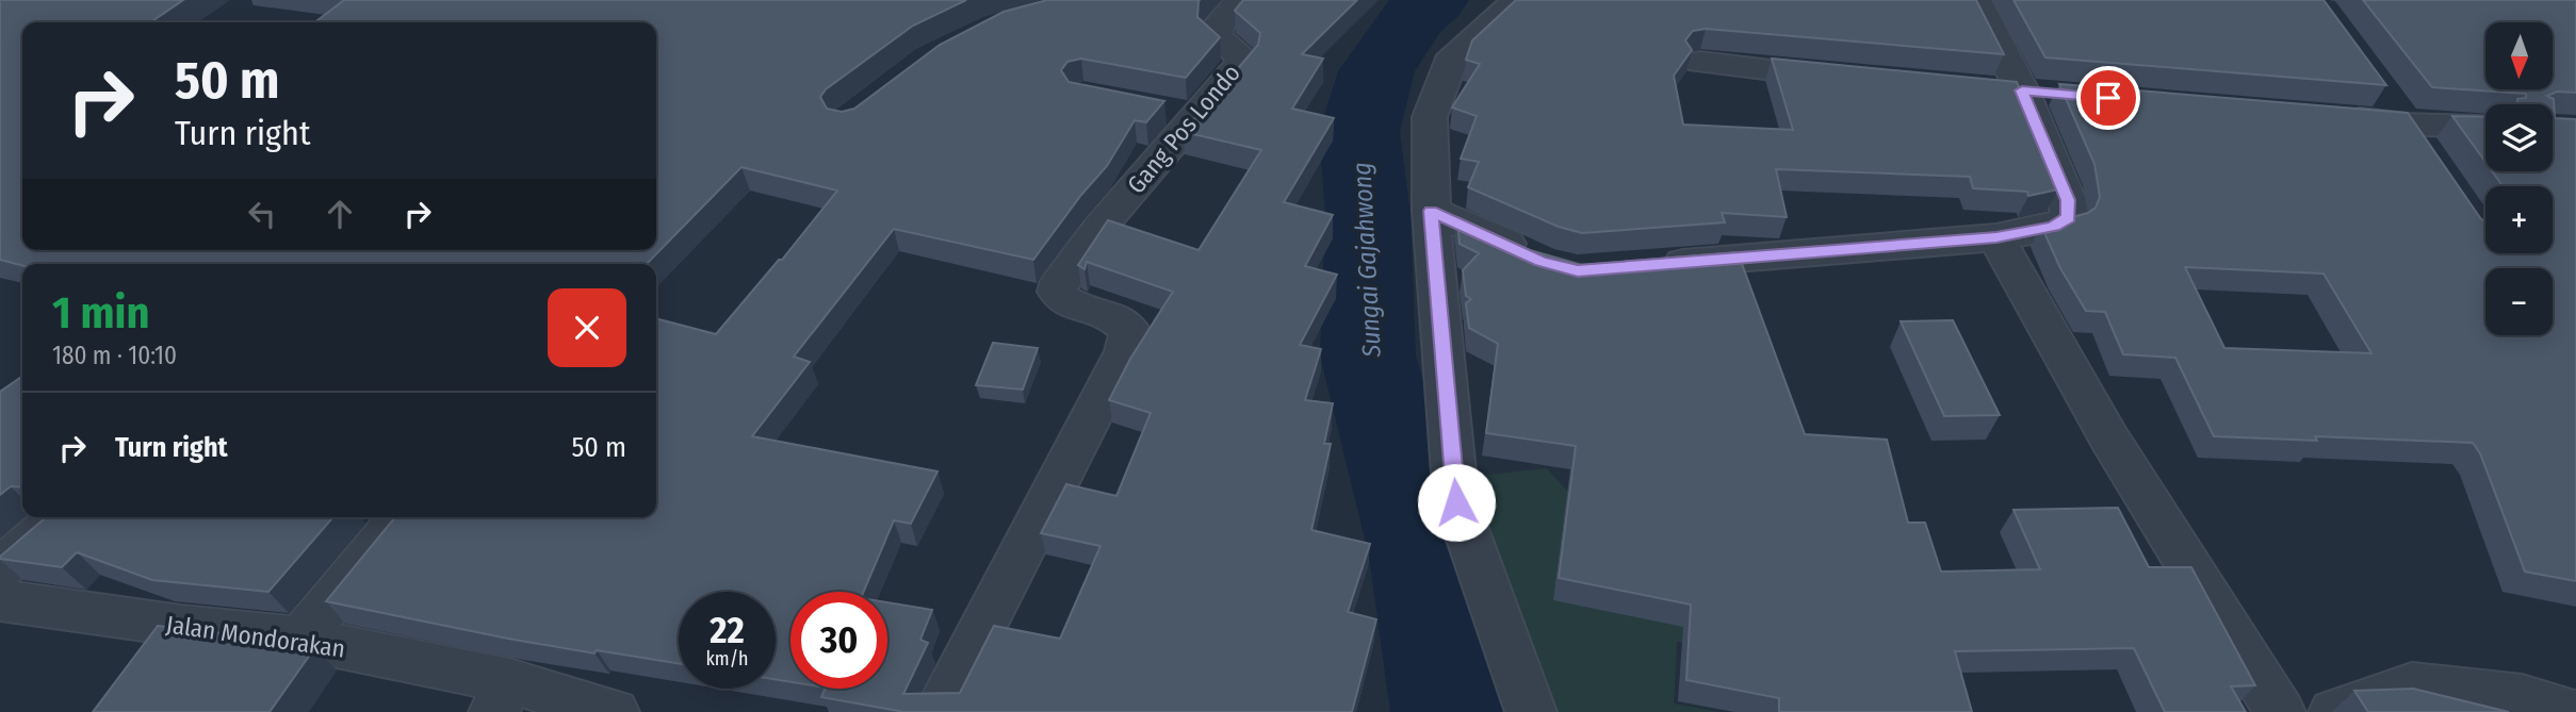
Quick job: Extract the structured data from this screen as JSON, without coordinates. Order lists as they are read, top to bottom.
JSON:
{
  "streets": {
    "street": ["Gang Pos Londo", "Jalan Mondorakan"]
  },
  "water": ["Sungai Gajahwong"],
  "north": "bottom",
  "page": {
    "map_buttons": ["+", "−"],
    "turn": ["50 m", "Turn right"],
    "heading": ["1 min", "180 m · 10:10"],
    "list": [
      {
        "name": "Turn right",
        "value": "50 m"
      }
    ],
    "speed": "22 km/h",
    "limit": "30"
  }
}
